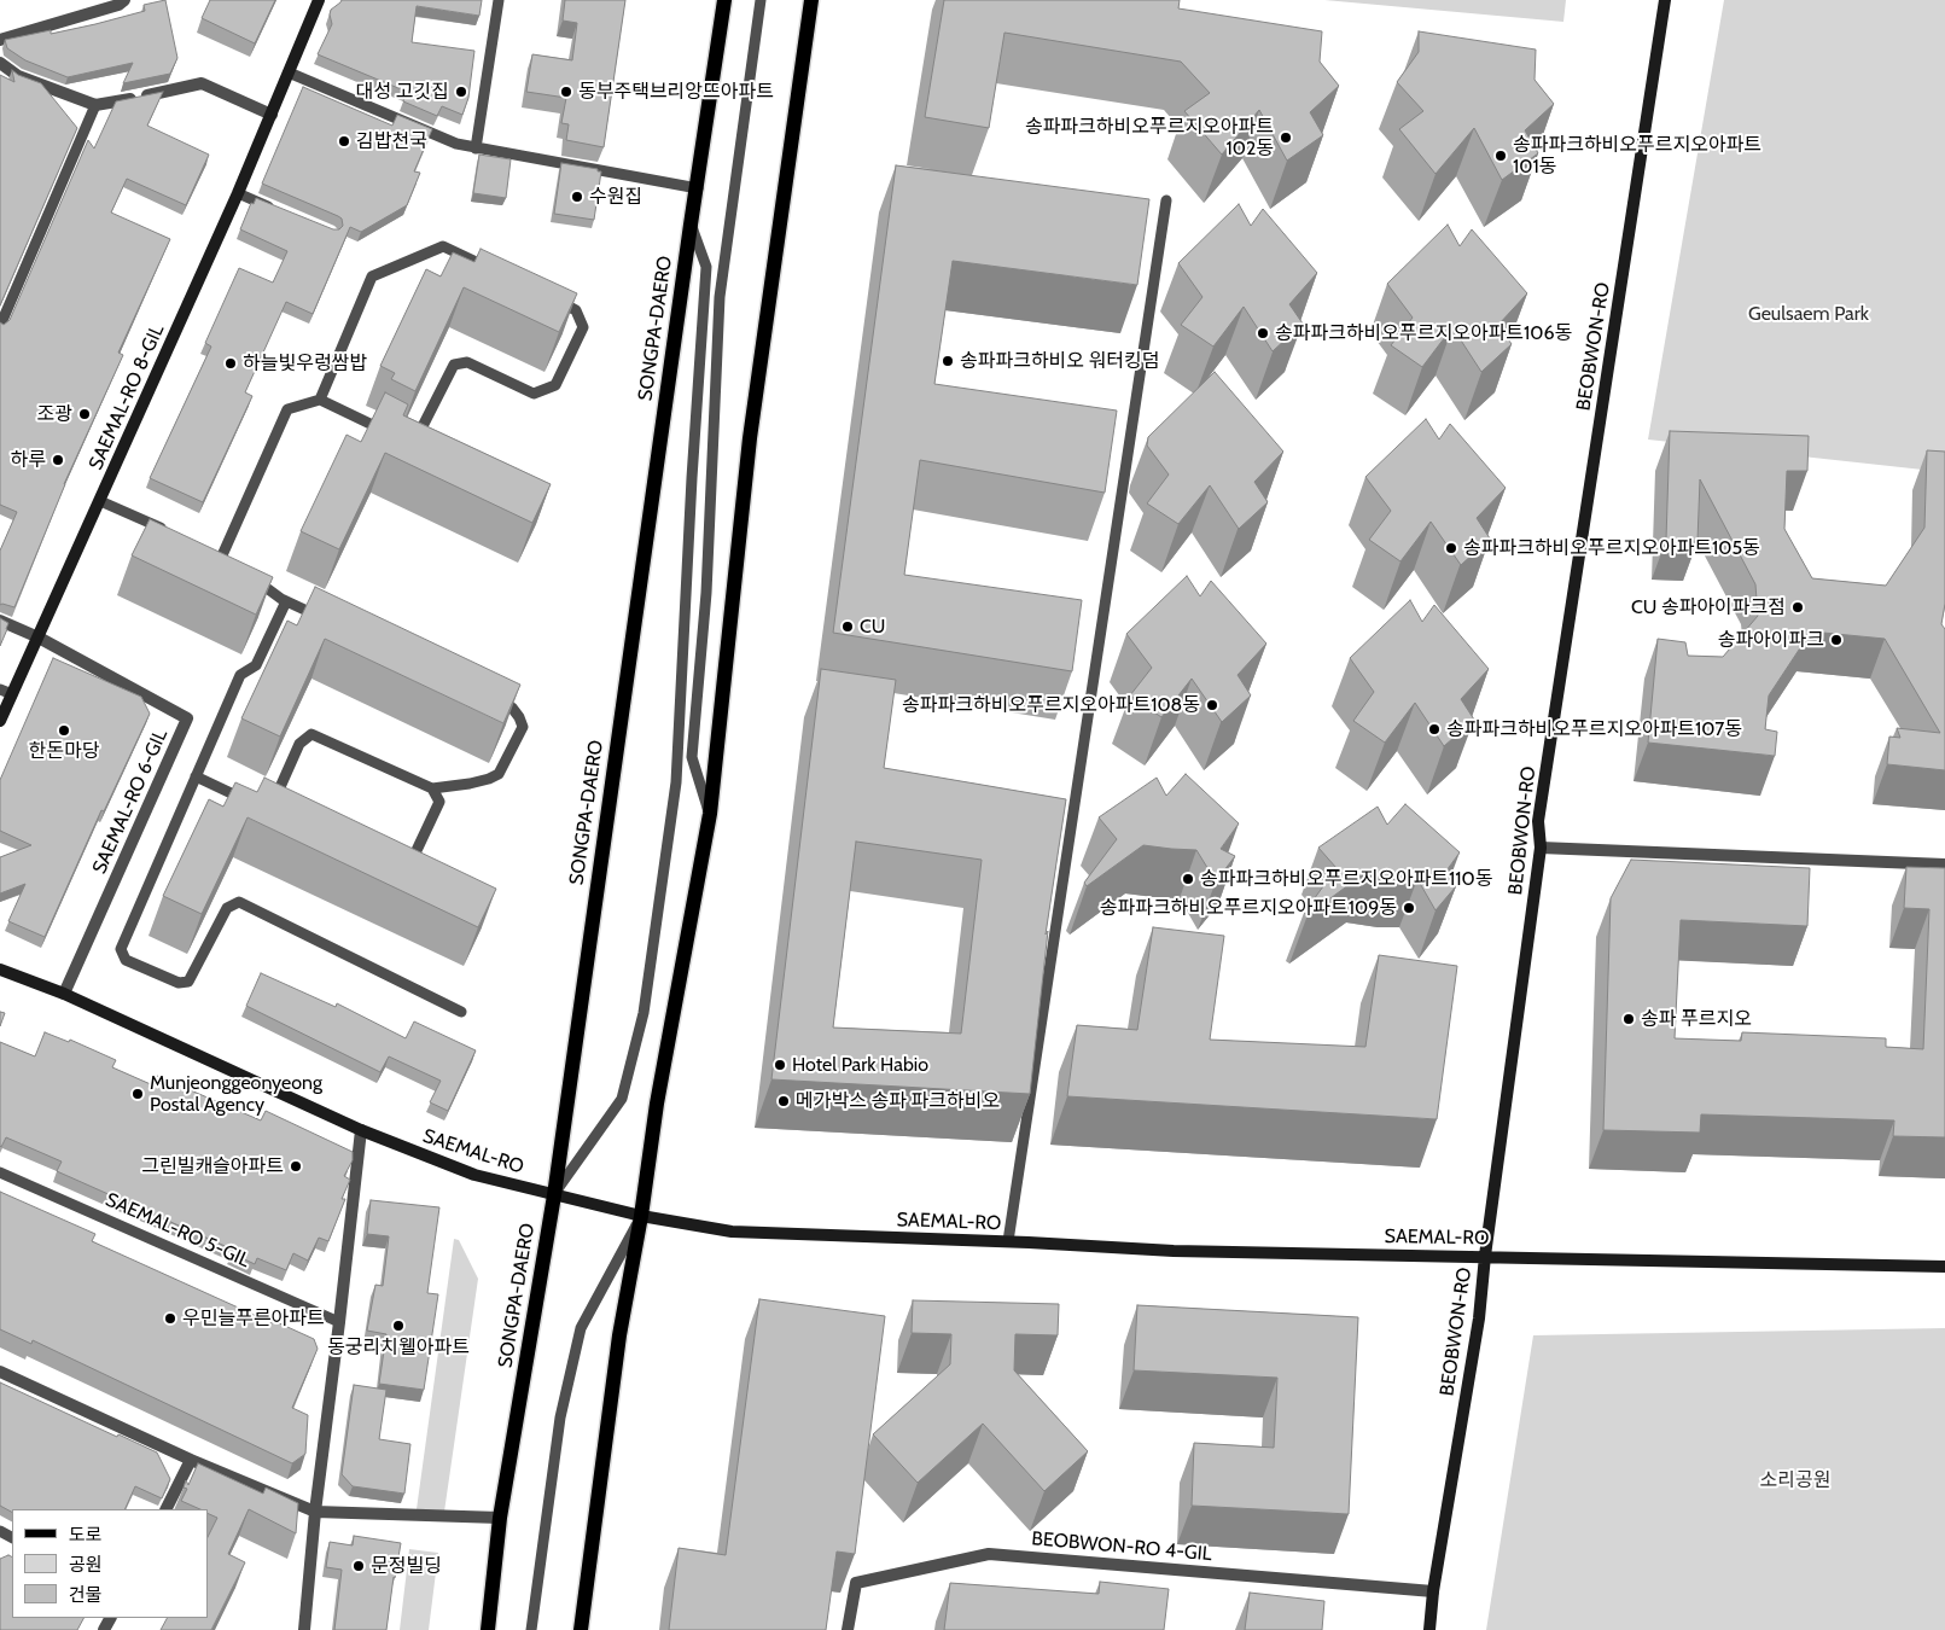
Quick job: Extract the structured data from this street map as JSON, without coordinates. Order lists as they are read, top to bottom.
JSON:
{
  "streets": {
    "main road": ["SONGPA-DAERO"],
    "street": [
      "BEOBWON-RO",
      "SAEMAL-RO 8-GIL",
      "SAEMAL-RO 6-GIL",
      "SAEMAL-RO",
      "BEOBWON-RO 4-GIL"
    ],
    "lane": ["SAEMAL-RO 5-GIL"]
  },
  "crossings": [
    ["SONGPA-DAERO", "SAEMAL-RO"],
    ["BEOBWON-RO", "SAEMAL-RO"],
    ["BEOBWON-RO", "BEOBWON-RO 4-GIL"],
    ["SAEMAL-RO 8-GIL", "SAEMAL-RO 6-GIL"],
    ["SAEMAL-RO 6-GIL", "SAEMAL-RO"]
  ],
  "parks": ["Geulsaem Park", "소리공원"],
  "places": [
    "대성 고깃집",
    "동부주택브리앙뜨아파트",
    "송파파크하비오푸르지오아파트 102동",
    "김밥천국",
    "송파파크하비오푸르지오아파트 101동",
    "수원집",
    "송파파크하비오푸르지오아파트106동",
    "송파파크하비오 워터킹덤",
    "하늘빛우렁쌈밥",
    "조광",
    "하루",
    "송파파크하비오푸르지오아파트105동",
    "CU 송파아이파크점",
    "CU",
    "송파아이파크",
    "송파파크하비오푸르지오아파트108동",
    "송파파크하비오푸르지오아파트107동",
    "한돈마당",
    "송파파크하비오푸르지오아파트110동",
    "송파파크하비오푸르지오아파트109동",
    "송파 푸르지오",
    "Hotel Park Habio",
    "Munjeonggeonyeong Postal Agency",
    "메가박스 송파 파크하비오",
    "그린빌캐슬아파트",
    "우민늘푸른아파트",
    "동궁리치웰아파트",
    "문정빌딩"
  ],
  "legend": ["도로", "공원", "건물"]
}
